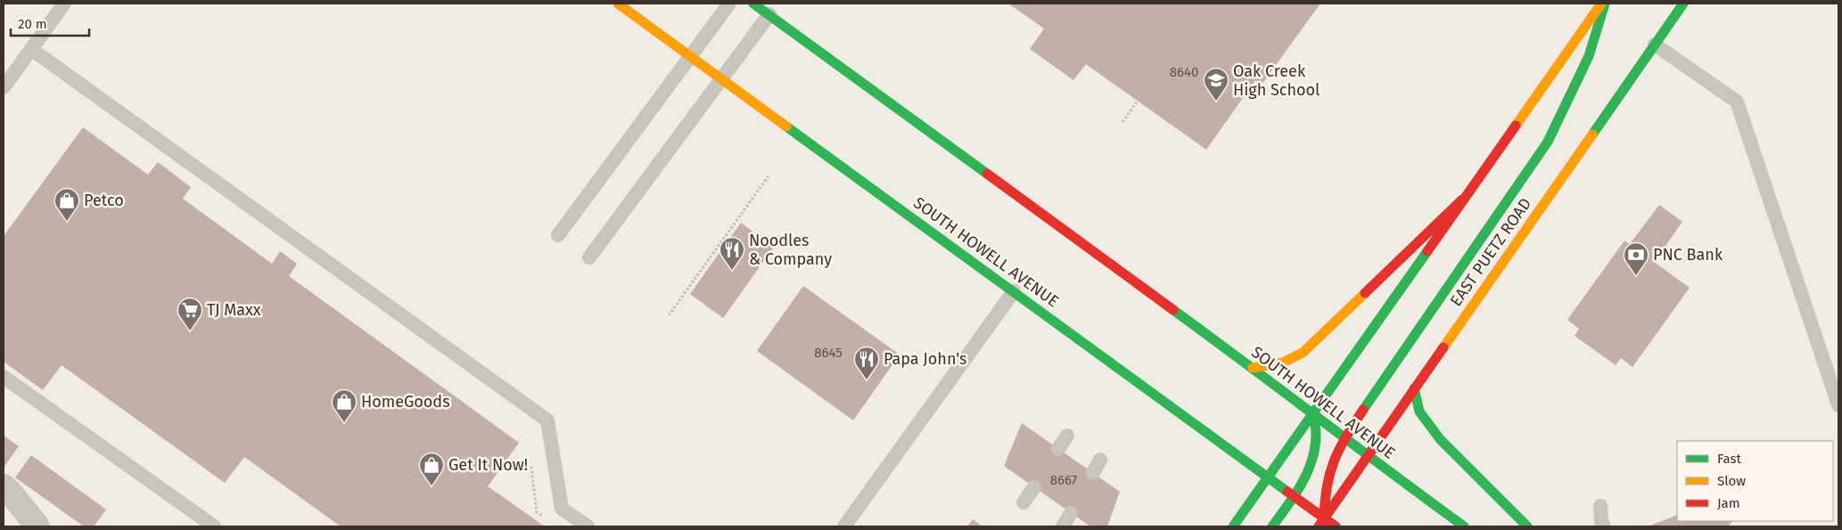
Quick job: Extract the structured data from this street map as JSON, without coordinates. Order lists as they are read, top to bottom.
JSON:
{
  "streets": {
    "main road": ["SOUTH HOWELL AVENUE", "EAST PUETZ ROAD"]
  },
  "crossings": [
    ["SOUTH HOWELL AVENUE", "EAST PUETZ ROAD"]
  ],
  "places": {
    "school or university": ["Oak Creek High School"],
    "shop": ["Petco", "HomeGoods", "Get It Now!"],
    "restaurant": ["Noodles & Company", "Papa John's"],
    "bank": ["PNC Bank"],
    "supermarket": ["TJ Maxx"]
  },
  "house_numbers": ["8640", "8645", "8667"],
  "legend": ["Fast", "Slow", "Jam"],
  "scale_bar": "20 m"
}
